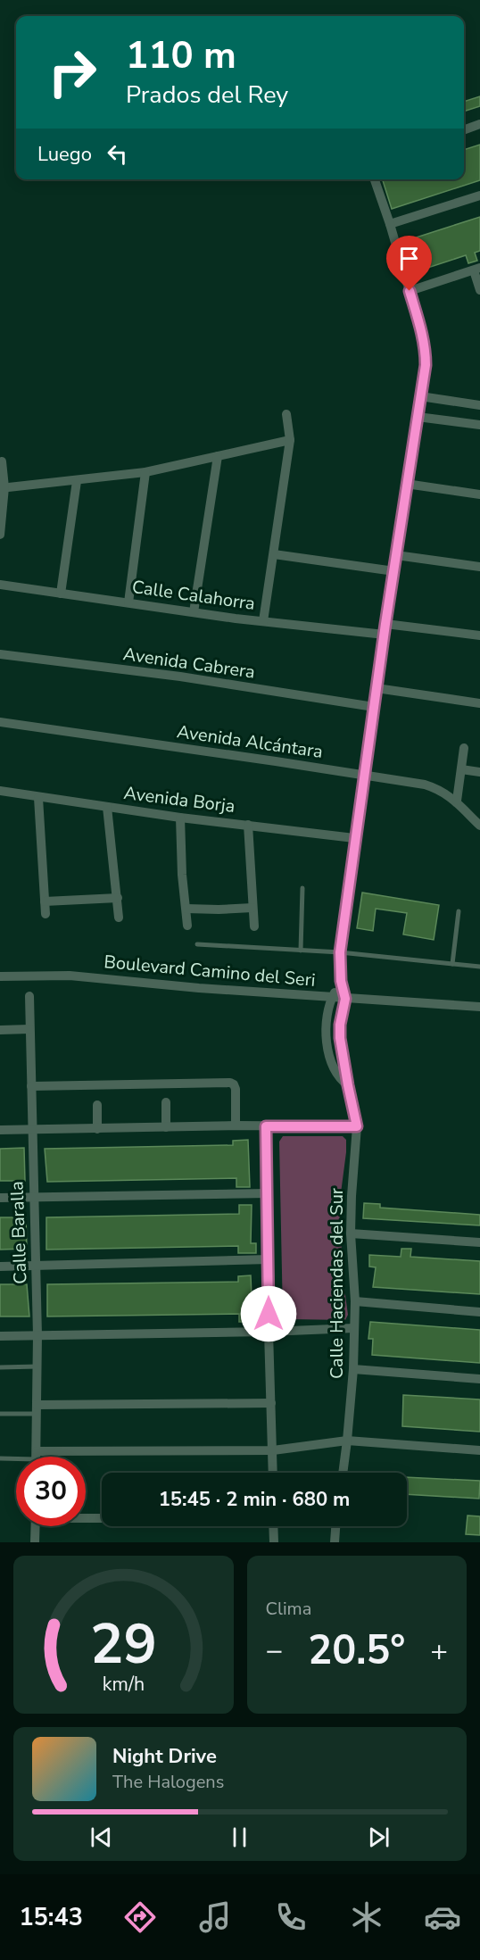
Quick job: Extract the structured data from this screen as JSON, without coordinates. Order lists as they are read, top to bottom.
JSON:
{
  "streets": {
    "street": [
      "Calle Calahorra",
      "Avenida Cabrera",
      "Avenida Alcántara",
      "Avenida Borja",
      "Boulevard Camino del Seri",
      "Calle Baralla",
      "Calle Haciendas del Sur"
    ]
  },
  "crossings": [
    ["Calle Calahorra", "Calle Haciendas del Sur"],
    ["Avenida Cabrera", "Calle Haciendas del Sur"],
    ["Avenida Alcántara", "Calle Haciendas del Sur"],
    ["Avenida Borja", "Calle Haciendas del Sur"],
    ["Boulevard Camino del Seri", "Calle Haciendas del Sur"]
  ],
  "page": {
    "turn": ["110 m", "Prados del Rey"],
    "then": "Luego",
    "limit": "30",
    "trip": "15:45 · 2 min · 680 m",
    "tile": "Clima",
    "heat": ["−", "20.5°", "+"],
    "song": ["Night Drive", "The Halogens"],
    "tabs": "15:43",
    "gauge": ["29", "km/h"]
  }
}
